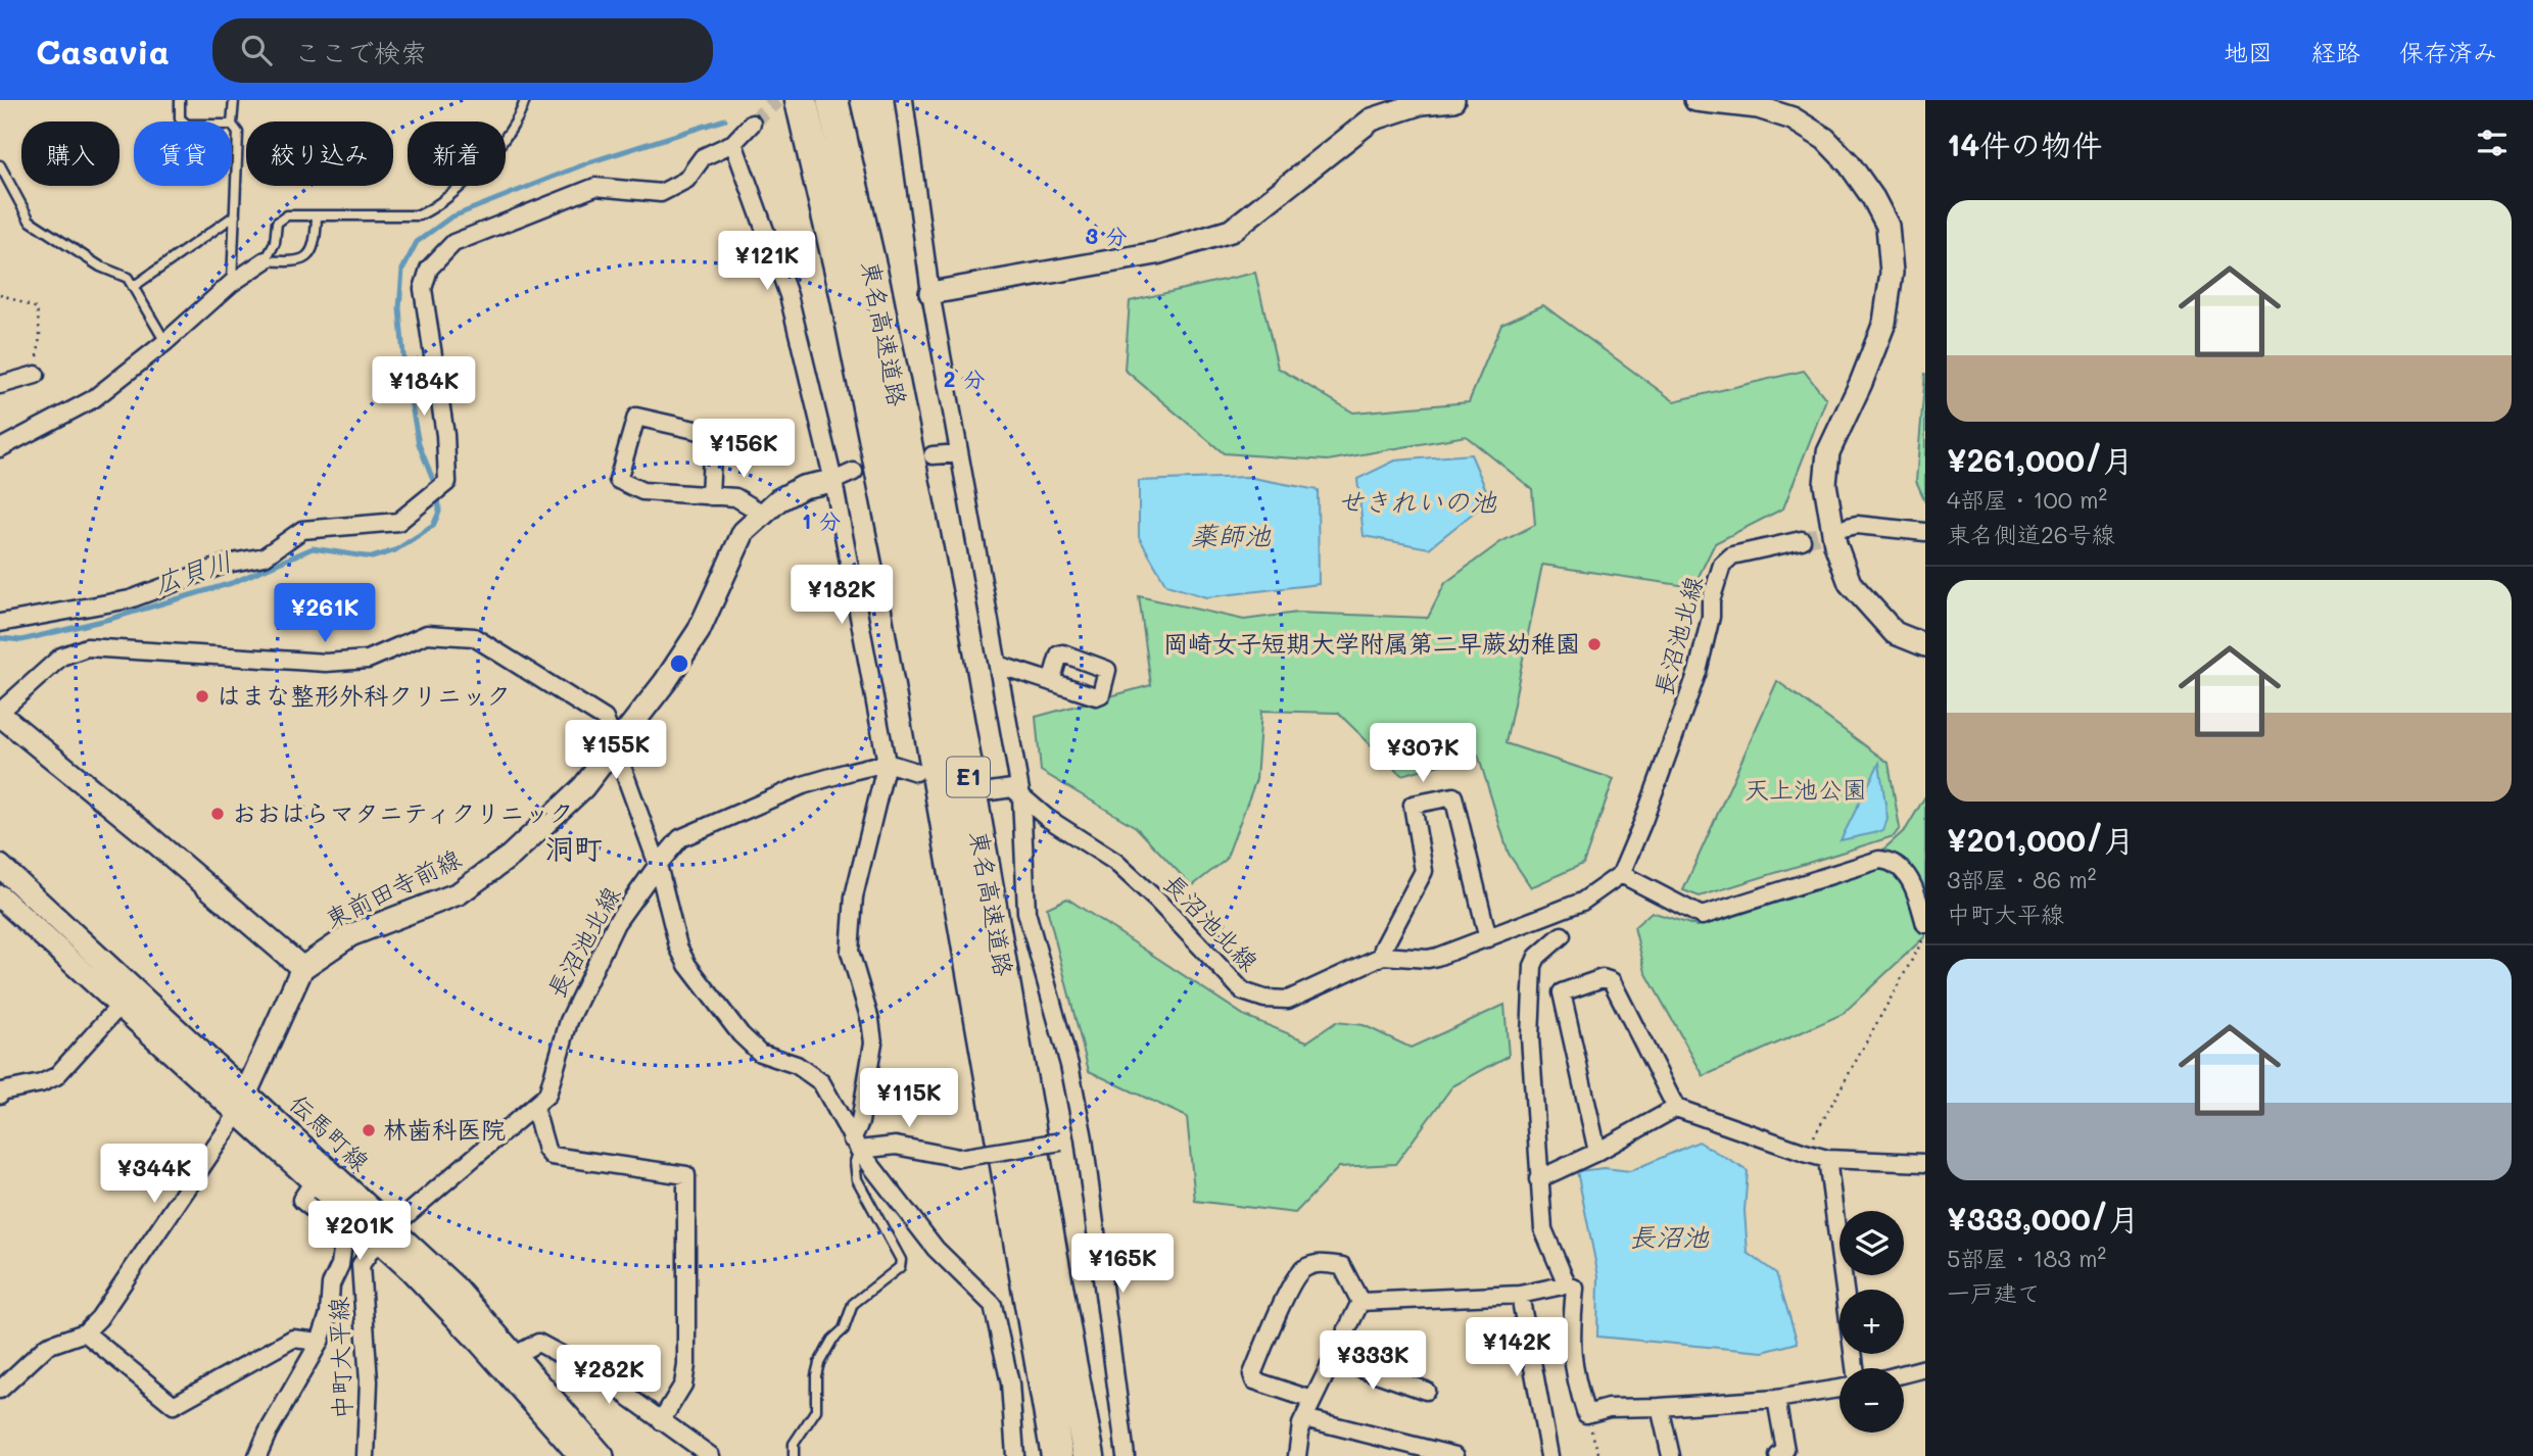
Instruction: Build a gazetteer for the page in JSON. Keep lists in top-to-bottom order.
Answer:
{
  "streets": {
    "highway": ["東名高速道路", "E1"],
    "street": [
      "長沼池北線",
      "東前田寺前線",
      "伝馬町線",
      "中町大平線"
    ]
  },
  "crossings": [
    ["長沼池北線", "伝馬町線"],
    ["長沼池北線", "中町大平線"],
    ["伝馬町線", "中町大平線"]
  ],
  "districts": ["洞町"],
  "water": [
    "せきれいの池",
    "薬師池",
    "広貝川",
    "長沼池"
  ],
  "parks": ["天上池公園"],
  "places": [
    "岡崎女子短期大学附属第二早蕨幼稚園",
    "はまな整形外科クリニック",
    "おおはらマタニティクリニック",
    "林歯科医院"
  ],
  "page": {
    "header": "Casavia",
    "search": "ここで検索",
    "nav": ["地図", "経路", "保存済み"],
    "heading": "14件の物件",
    "chip": [
      "購入",
      "賃貸",
      "絞り込み",
      "新着"
    ],
    "list": [
      {
        "name": "¥261,000/月",
        "note": "4部屋 · 100 m² · 東名側道26号線"
      },
      {
        "name": "¥201,000/月",
        "note": "3部屋 · 86 m² · 中町大平線"
      },
      {
        "name": "¥333,000/月",
        "note": "5部屋 · 183 m² · 一戸建て"
      }
    ],
    "price": [
      "¥121K",
      "¥184K",
      "¥156K",
      "¥182K",
      "¥261K",
      "¥155K",
      "¥307K",
      "¥115K",
      "¥344K",
      "¥201K",
      "¥165K",
      "¥142K",
      "¥333K",
      "¥282K"
    ],
    "map_buttons": ["+", "−"]
  },
  "rings": ["3 分", "2 分", "1 分"]
}
